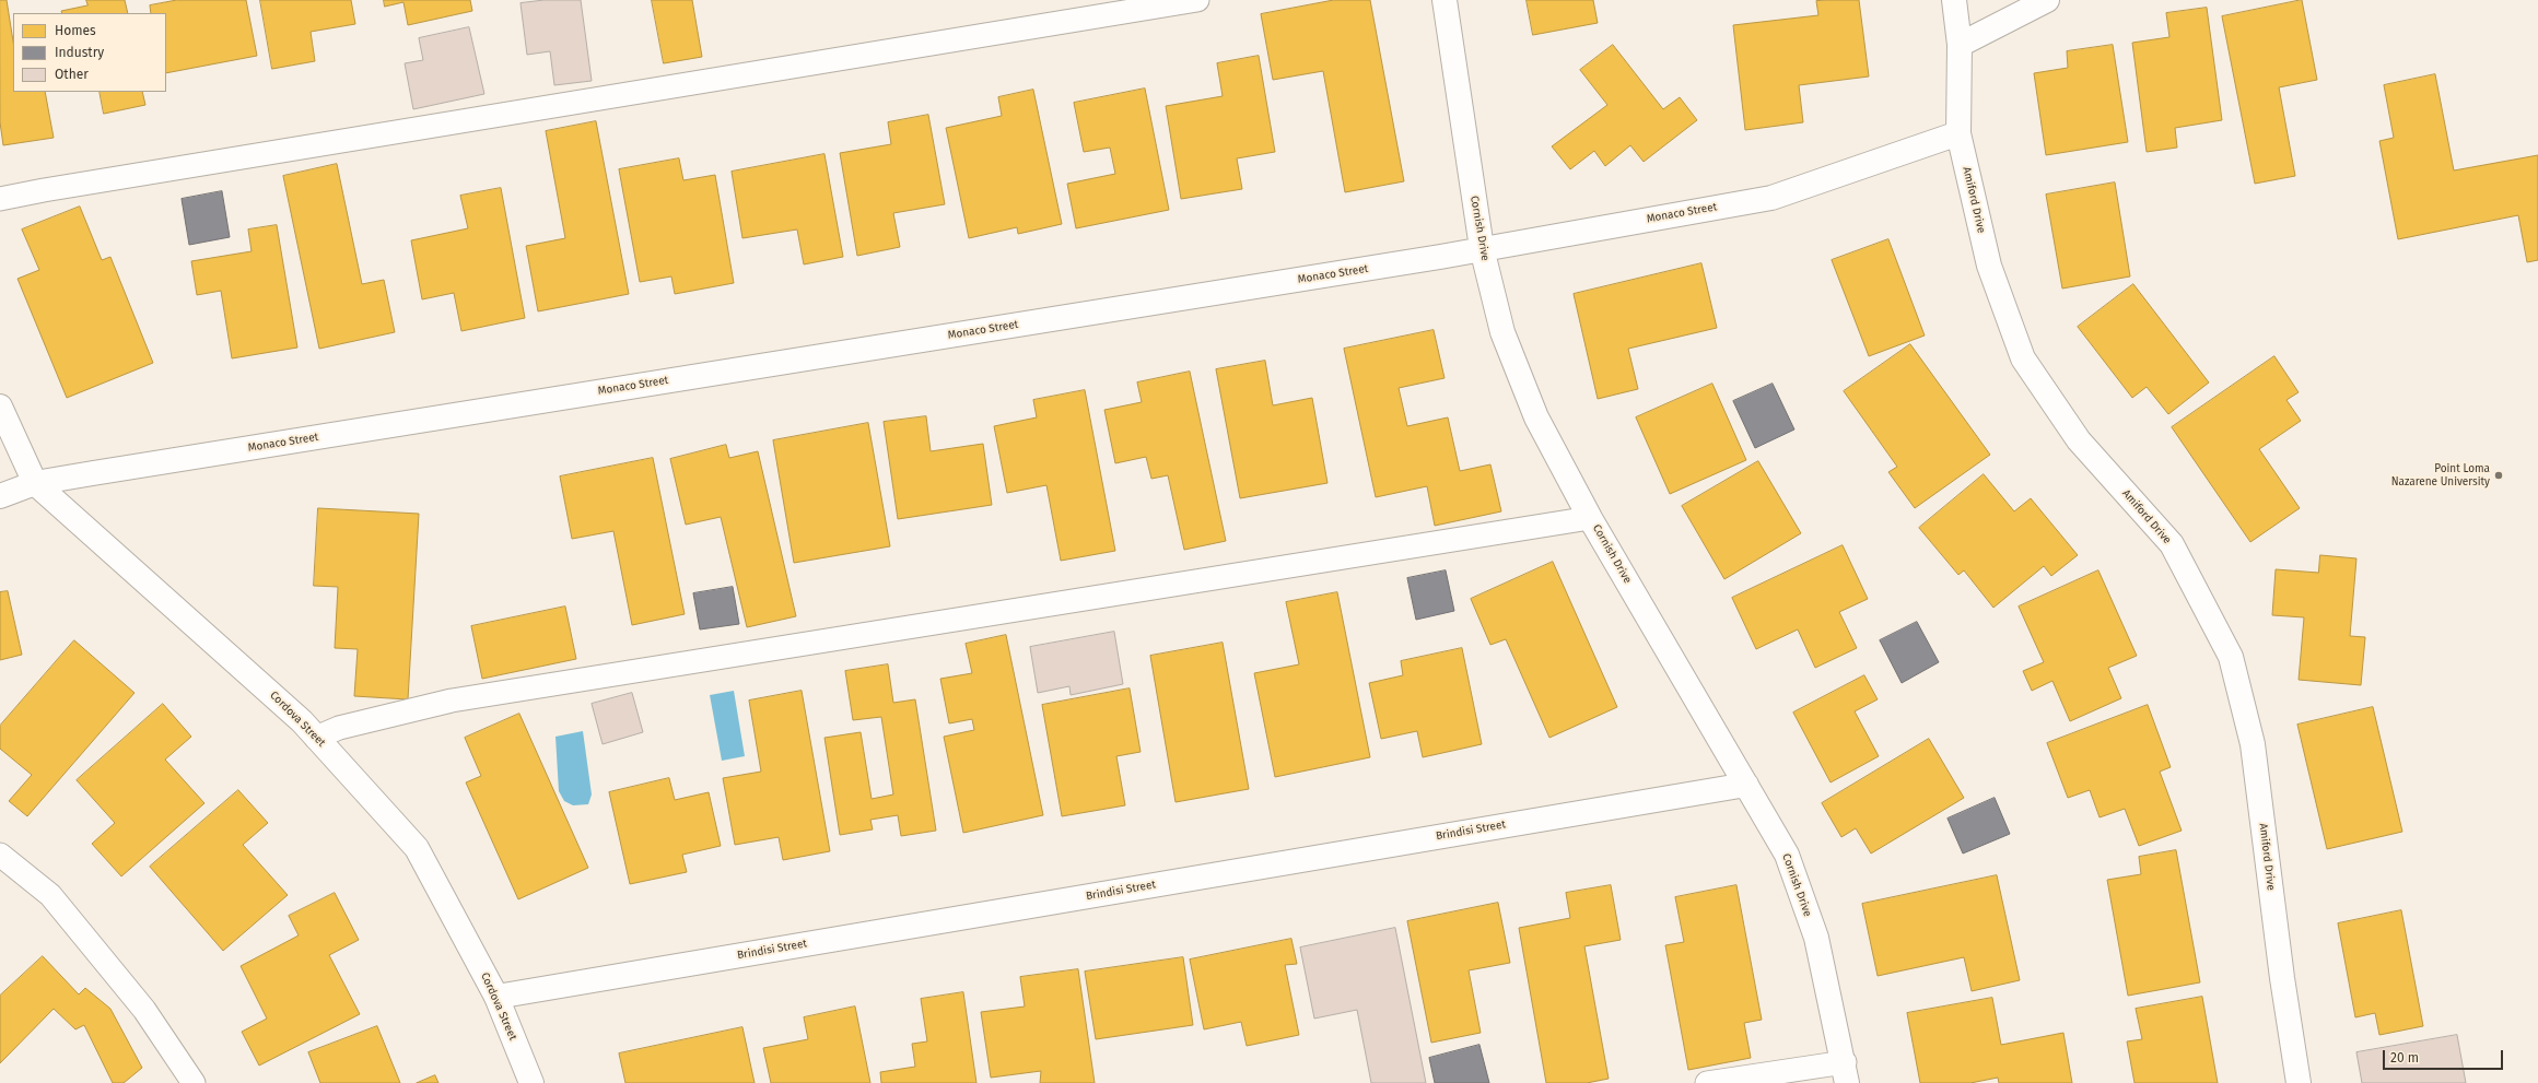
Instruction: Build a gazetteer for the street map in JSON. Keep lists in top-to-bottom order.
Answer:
{
  "streets": {
    "street": [
      "Amiford Drive",
      "Monaco Street",
      "Cornish Drive",
      "Cordova Street",
      "Brindisi Street"
    ]
  },
  "crossings": [
    ["Amiford Drive", "Monaco Street"],
    ["Monaco Street", "Cornish Drive"],
    ["Monaco Street", "Cordova Street"],
    ["Cornish Drive", "Brindisi Street"],
    ["Cordova Street", "Brindisi Street"]
  ],
  "places": ["Point Loma Nazarene University"],
  "legend": ["Homes", "Industry", "Other"],
  "scale_bar": "20 m"
}
